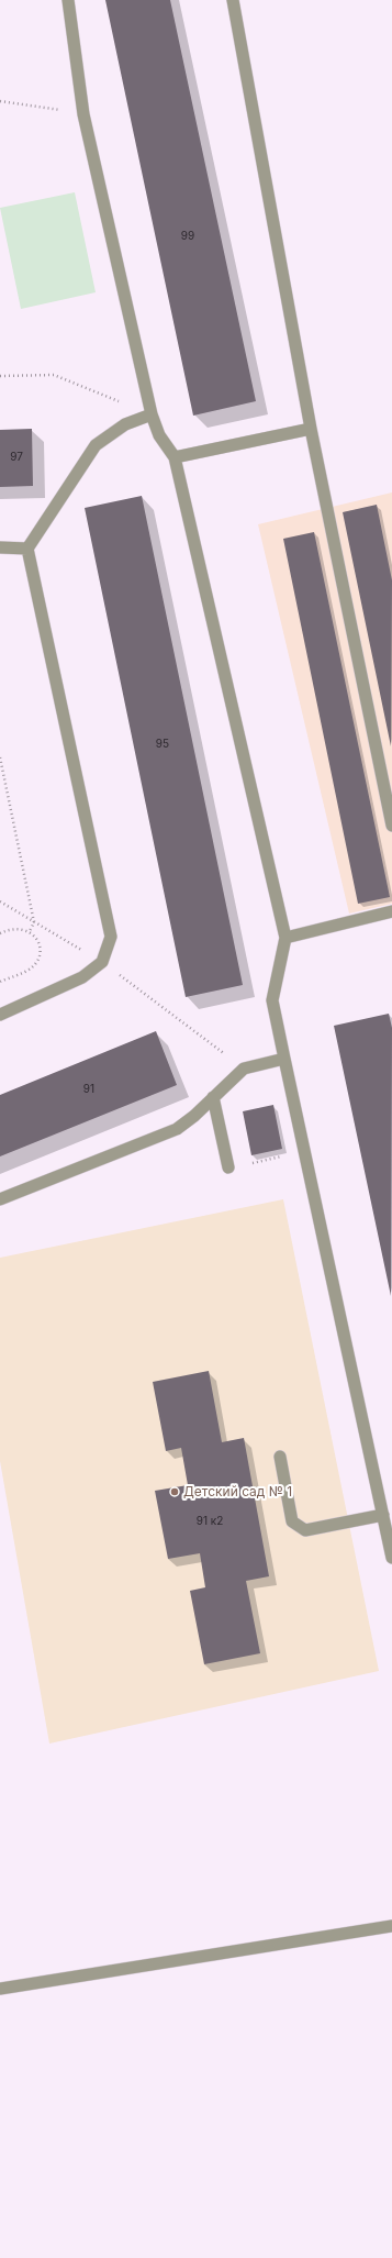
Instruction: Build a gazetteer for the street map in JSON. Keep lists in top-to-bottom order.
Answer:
{
  "places": ["Детский сад № 1"],
  "house_numbers": [
    "99",
    "97",
    "95",
    "91",
    "91 к2"
  ]
}
